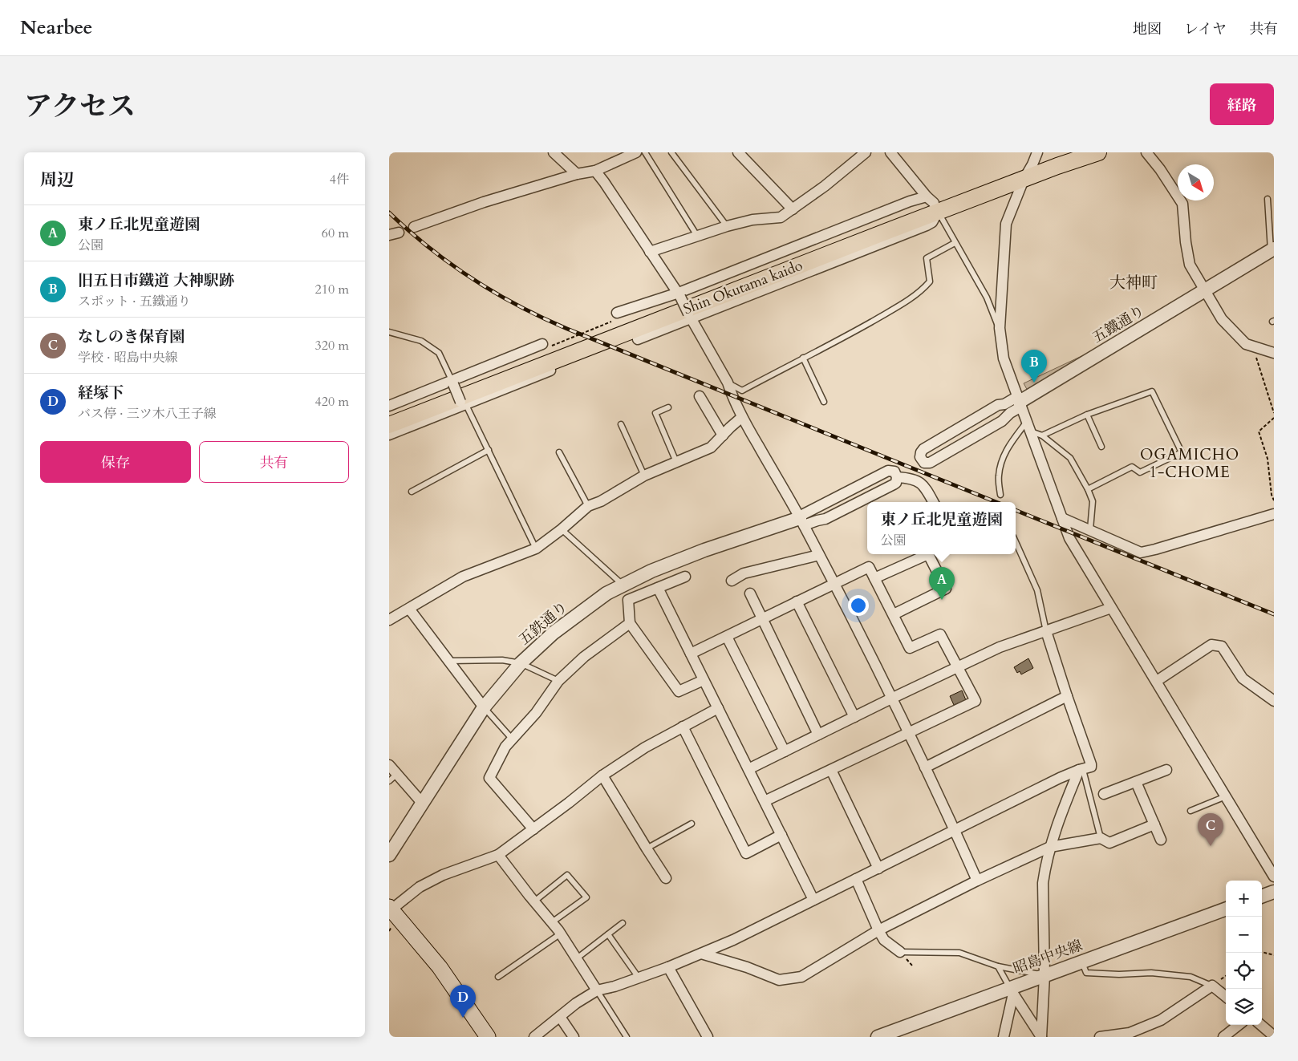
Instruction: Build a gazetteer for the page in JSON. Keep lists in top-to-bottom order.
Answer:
{
  "streets": {
    "main road": ["Shin Okutama kaido"],
    "street": ["五鐵通り", "五鉄通り", "昭島中央線"]
  },
  "districts": ["大神町", "OGAMICHO 1-CHOME"],
  "north": "bottom right",
  "page": {
    "header": "Nearbee",
    "nav": ["地図", "レイヤ", "共有"],
    "title": "アクセス",
    "buttons": [
      "経路",
      ["保存", "共有"]
    ],
    "heading": ["周辺", "4件"],
    "list": [
      {
        "mark": "A",
        "name": "東ノ丘北児童遊園",
        "note": "公園",
        "value": "60 m"
      },
      {
        "mark": "B",
        "name": "旧五日市鐵道 大神駅跡",
        "note": "スポット · 五鐵通り",
        "value": "210 m"
      },
      {
        "mark": "C",
        "name": "なしのき保育園",
        "note": "学校 · 昭島中央線",
        "value": "320 m"
      },
      {
        "mark": "D",
        "name": "経塚下",
        "note": "バス停 · 三ツ木八王子線",
        "value": "420 m"
      }
    ],
    "pins": [
      "B",
      "A",
      "C",
      "D"
    ],
    "popup": ["東ノ丘北児童遊園", "公園"],
    "map_buttons": ["+", "−"]
  }
}
